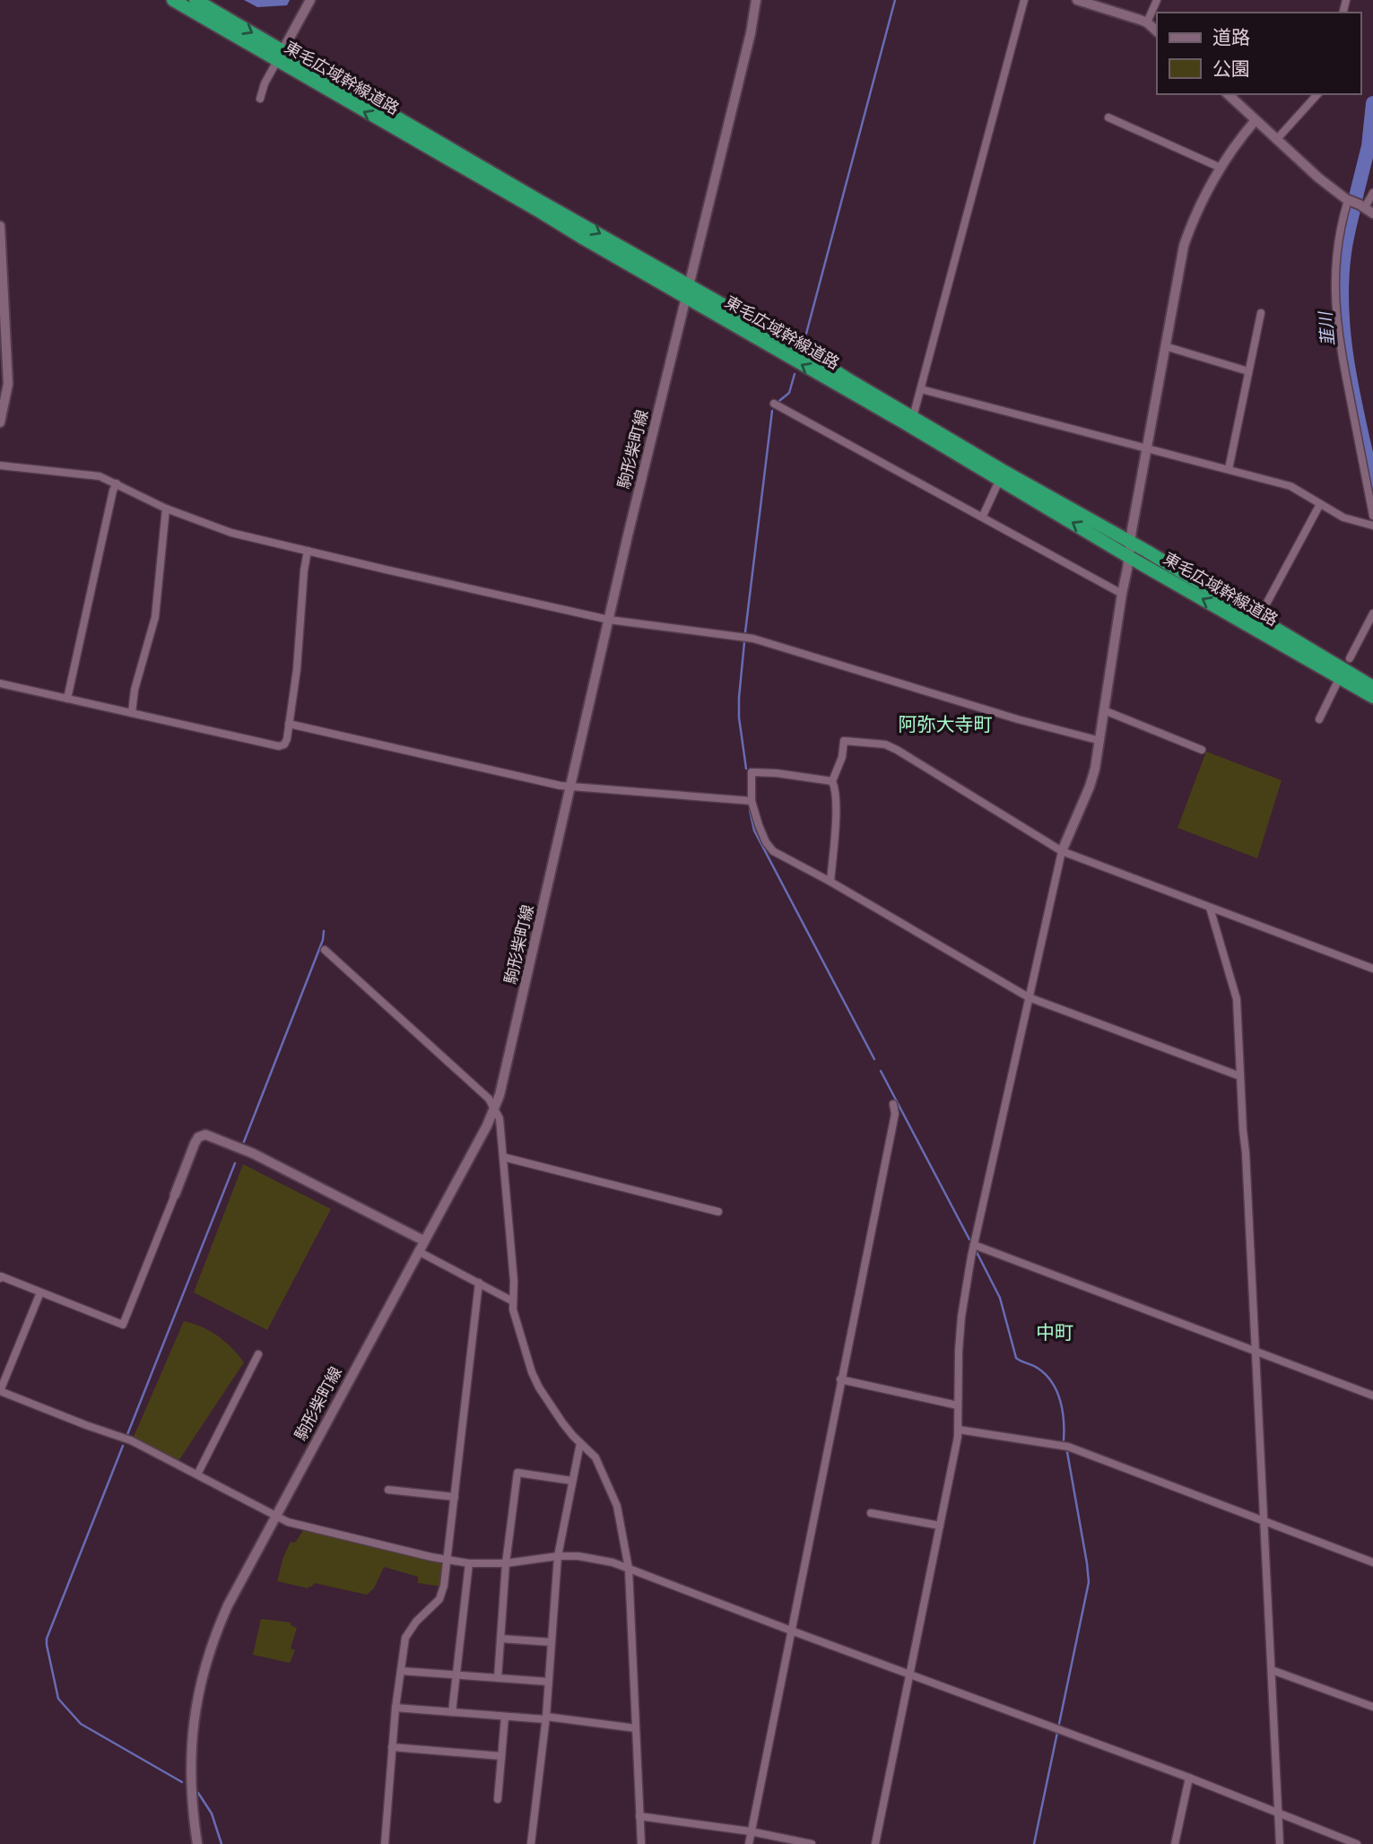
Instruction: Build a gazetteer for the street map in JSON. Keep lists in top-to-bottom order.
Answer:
{
  "streets": {
    "highway": ["東毛広域幹線道路"],
    "main road": ["駒形柴町線"]
  },
  "crossings": [
    ["東毛広域幹線道路", "駒形柴町線"]
  ],
  "districts": ["阿弥大寺町", "中町"],
  "water": ["韮川"],
  "legend": ["道路", "公園"]
}
